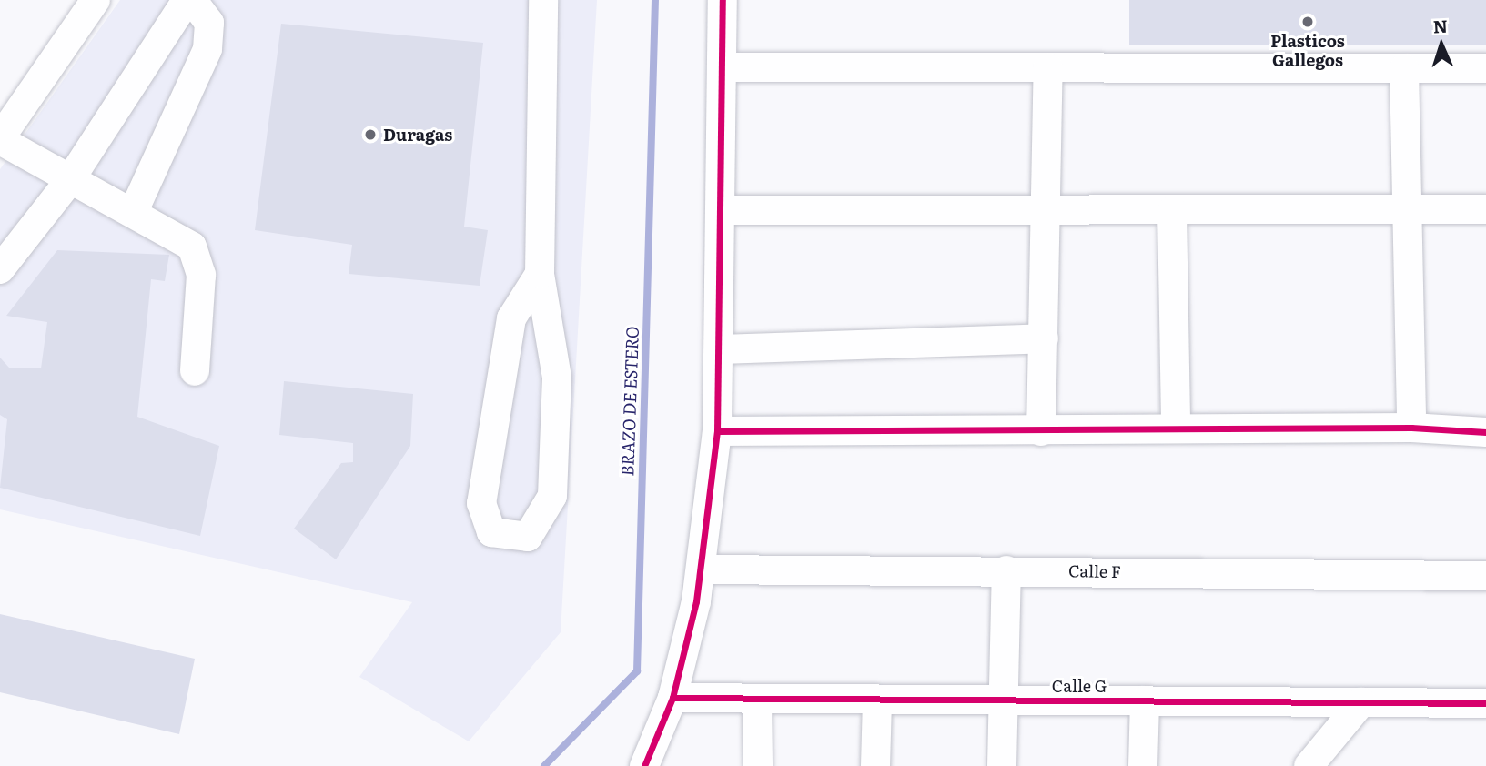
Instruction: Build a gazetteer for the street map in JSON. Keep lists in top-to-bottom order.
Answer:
{
  "streets": {
    "street": ["Calle F", "Calle G"]
  },
  "water": ["BRAZO DE ESTERO"],
  "places": ["Plasticos Gallegos", "Duragas"],
  "north": "top"
}
